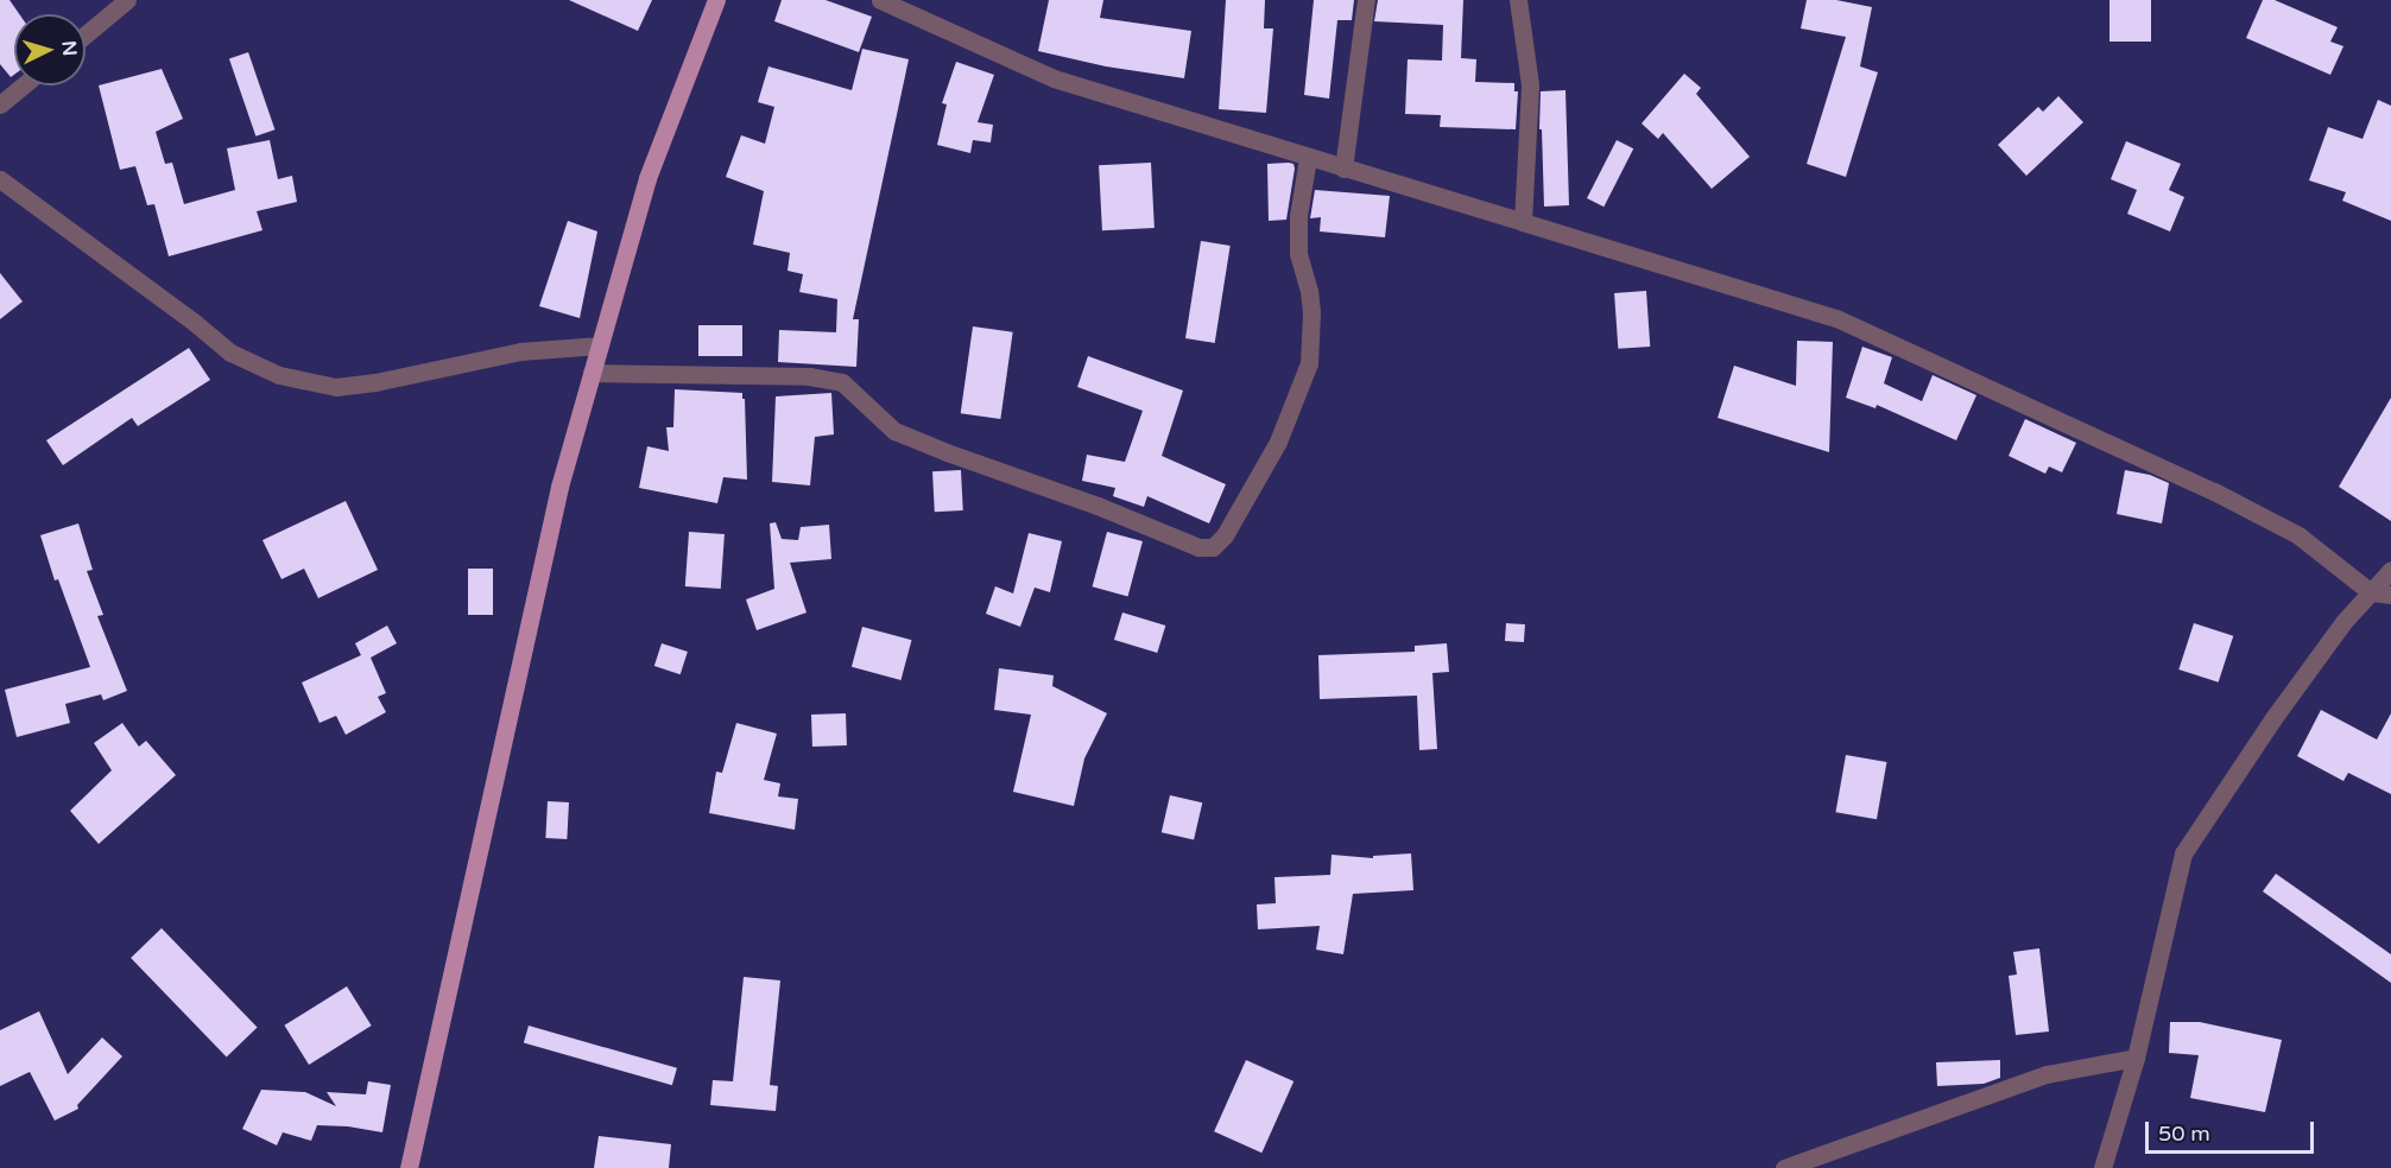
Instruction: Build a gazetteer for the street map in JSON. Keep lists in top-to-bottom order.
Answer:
{
  "scale_bar": "50 m",
  "north": "right"
}
